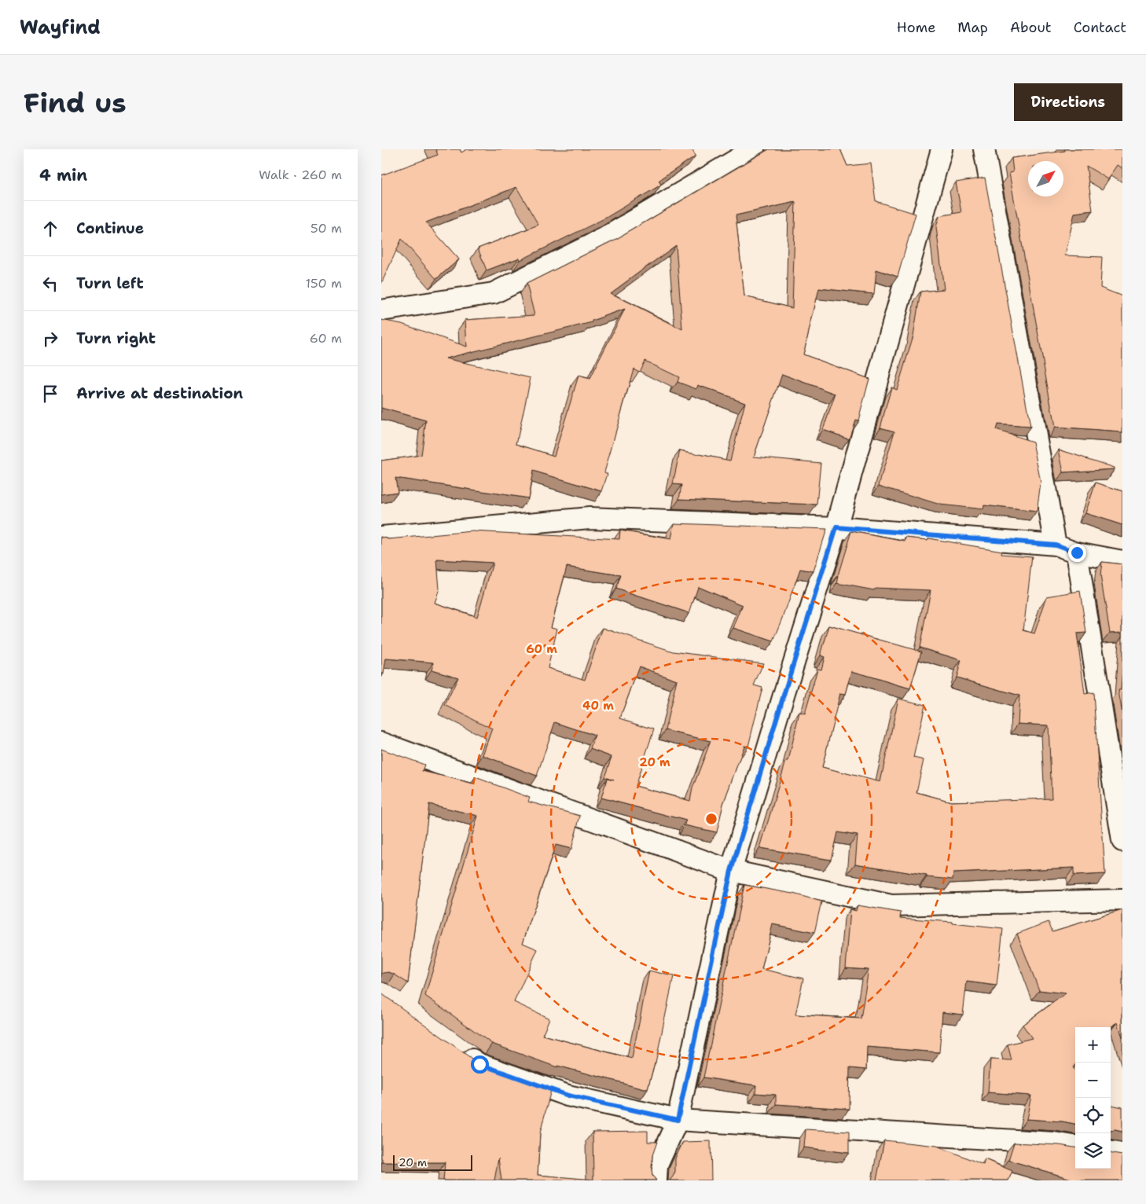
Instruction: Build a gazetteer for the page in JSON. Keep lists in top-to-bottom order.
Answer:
{
  "scale_bar": "20 m",
  "north": "top right",
  "page": {
    "header": "Wayfind",
    "nav": [
      "Home",
      "Map",
      "About",
      "Contact"
    ],
    "buttons": "Directions",
    "title": "Find us",
    "heading": ["4 min", "Walk · 260 m"],
    "list": [
      ["Continue", "50 m"],
      ["Turn left", "150 m"],
      ["Turn right", "60 m"],
      "Arrive at destination"
    ],
    "map_buttons": ["+", "−"],
    "scale": "20 m"
  },
  "rings": ["60 m", "40 m", "20 m"]
}
